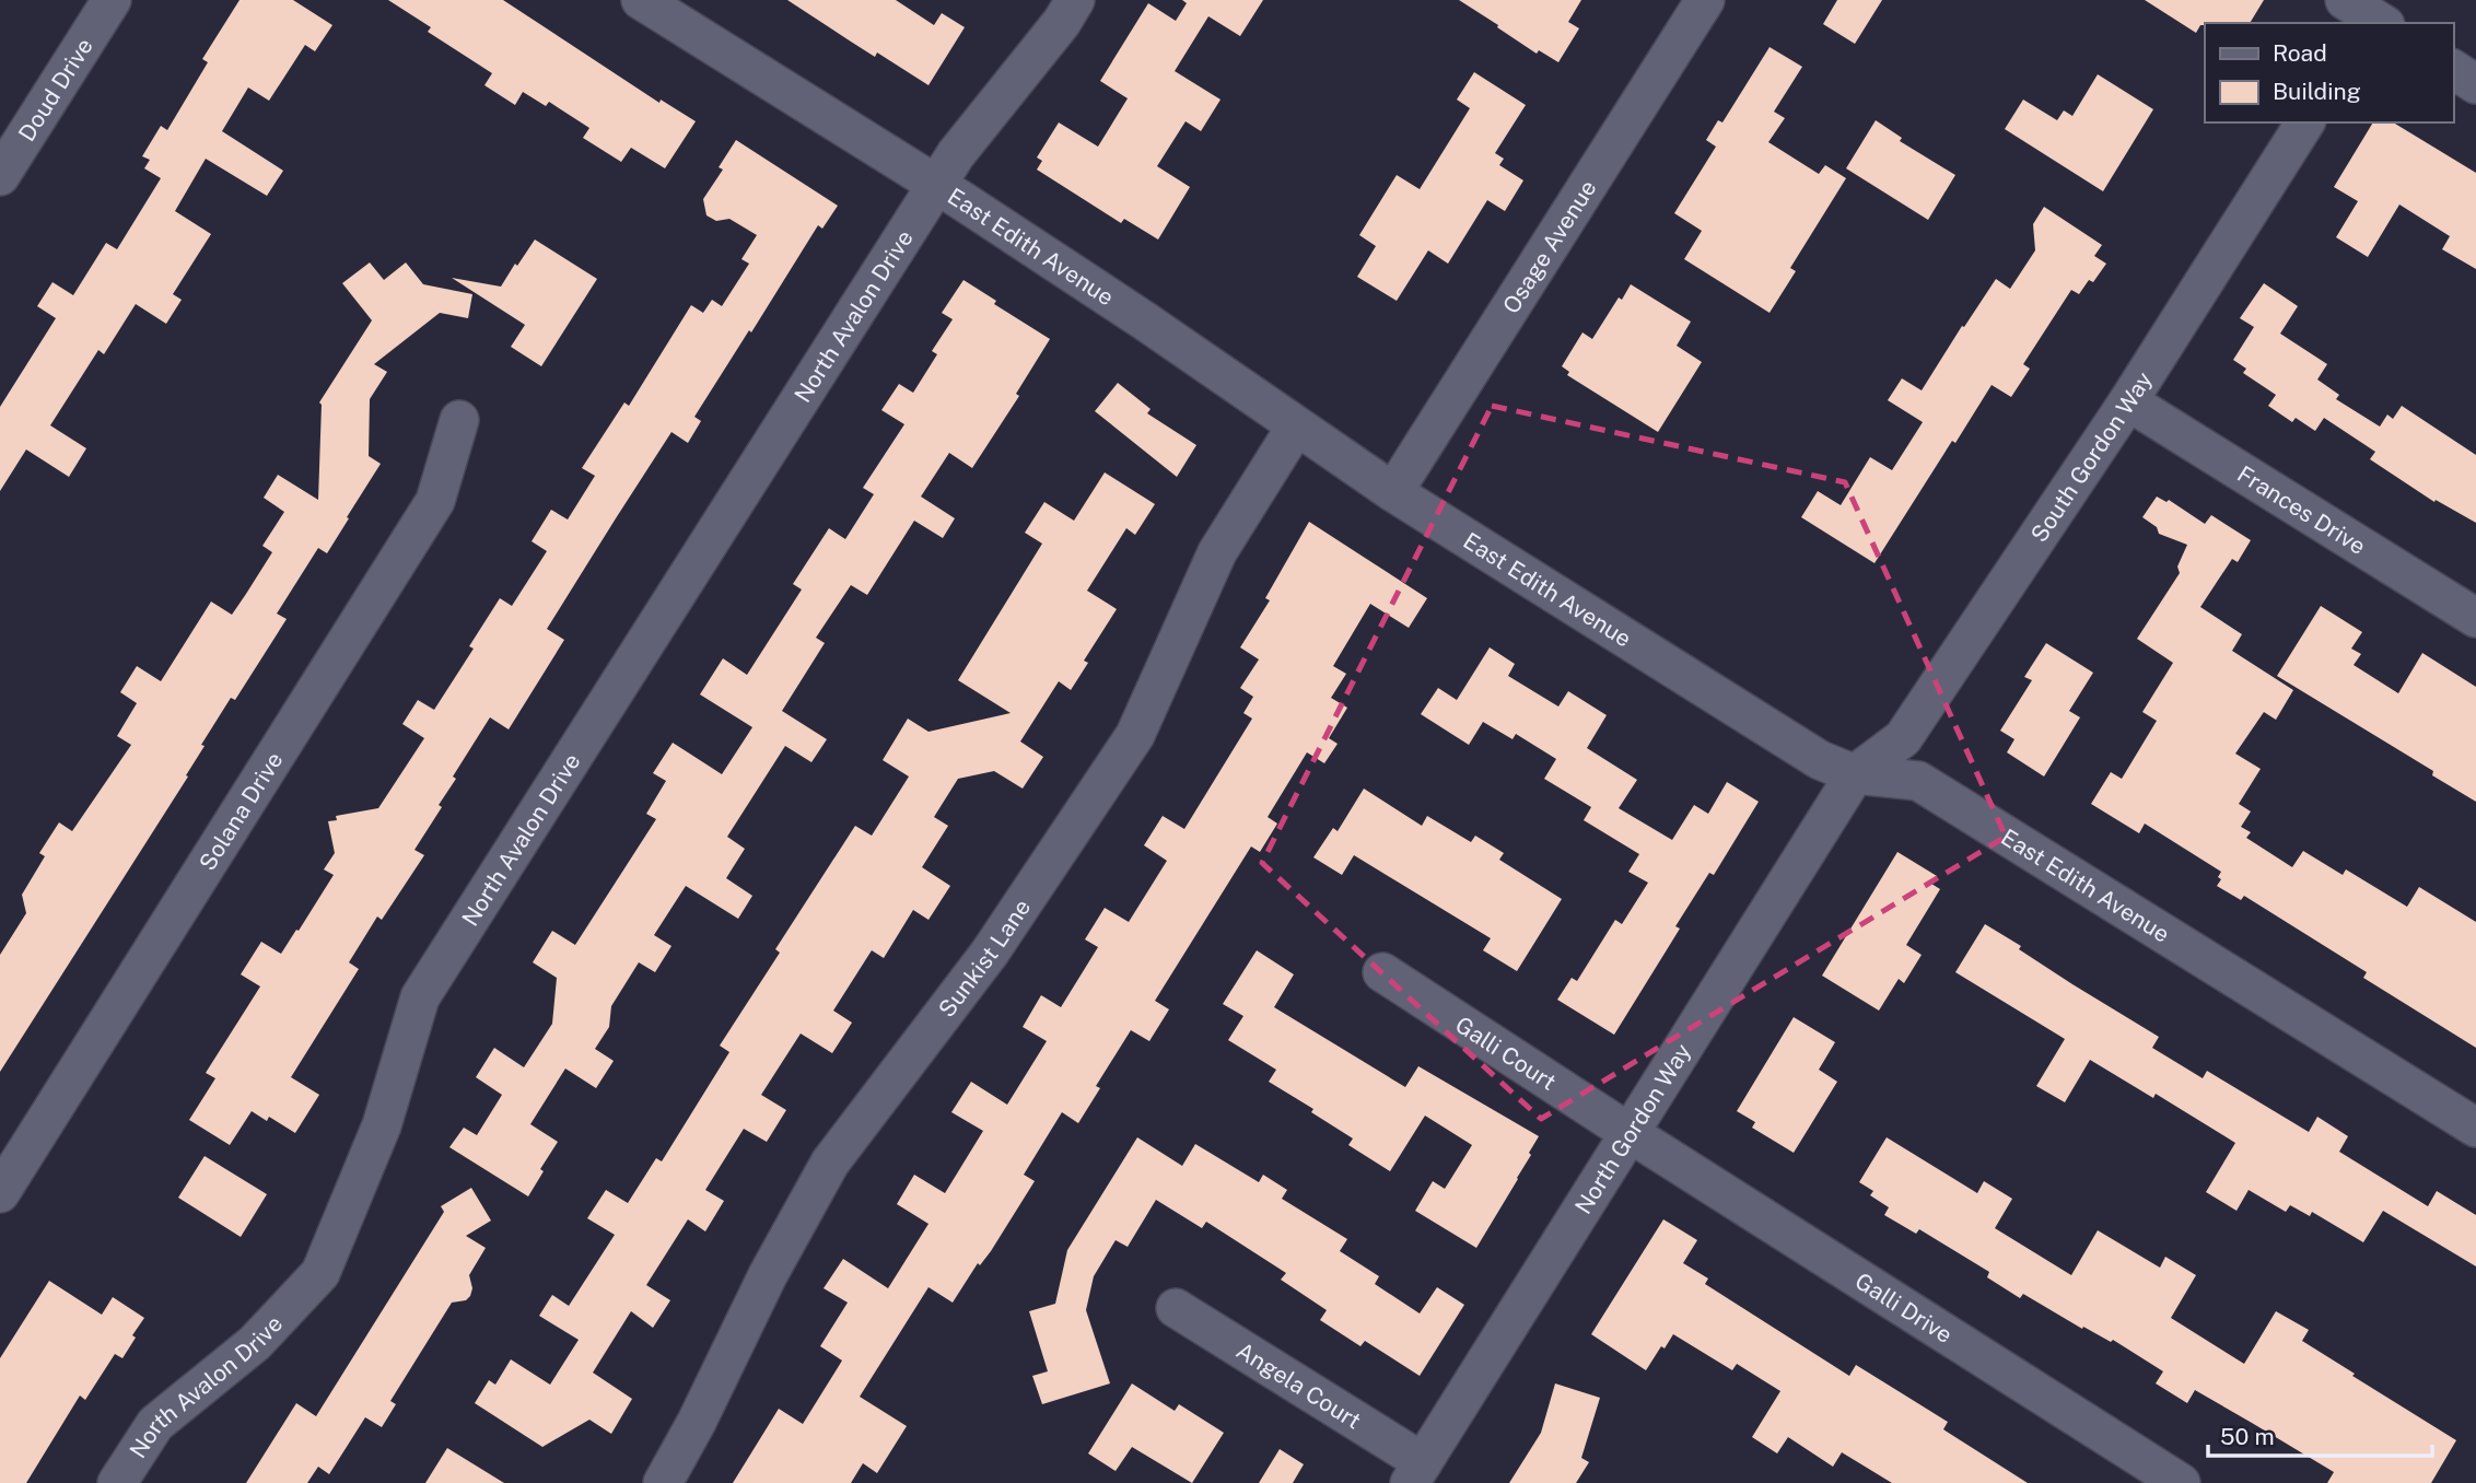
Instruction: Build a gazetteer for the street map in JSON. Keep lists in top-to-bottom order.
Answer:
{
  "streets": {
    "street": [
      "Doud Drive",
      "East Edith Avenue",
      "Osage Avenue",
      "North Avalon Drive",
      "South Gordon Way",
      "Frances Drive",
      "Solana Drive",
      "Sunkist Lane",
      "Galli Court",
      "North Gordon Way",
      "Galli Drive",
      "Angela Court"
    ]
  },
  "crossings": [
    ["East Edith Avenue", "Osage Avenue"],
    ["East Edith Avenue", "North Avalon Drive"],
    ["East Edith Avenue", "South Gordon Way"],
    ["East Edith Avenue", "Sunkist Lane"],
    ["East Edith Avenue", "North Gordon Way"],
    ["South Gordon Way", "Frances Drive"],
    ["South Gordon Way", "North Gordon Way"],
    ["Galli Court", "North Gordon Way"],
    ["Galli Court", "Galli Drive"],
    ["North Gordon Way", "Galli Drive"],
    ["North Gordon Way", "Angela Court"]
  ],
  "legend": ["Road", "Building"],
  "scale_bar": "50 m"
}
